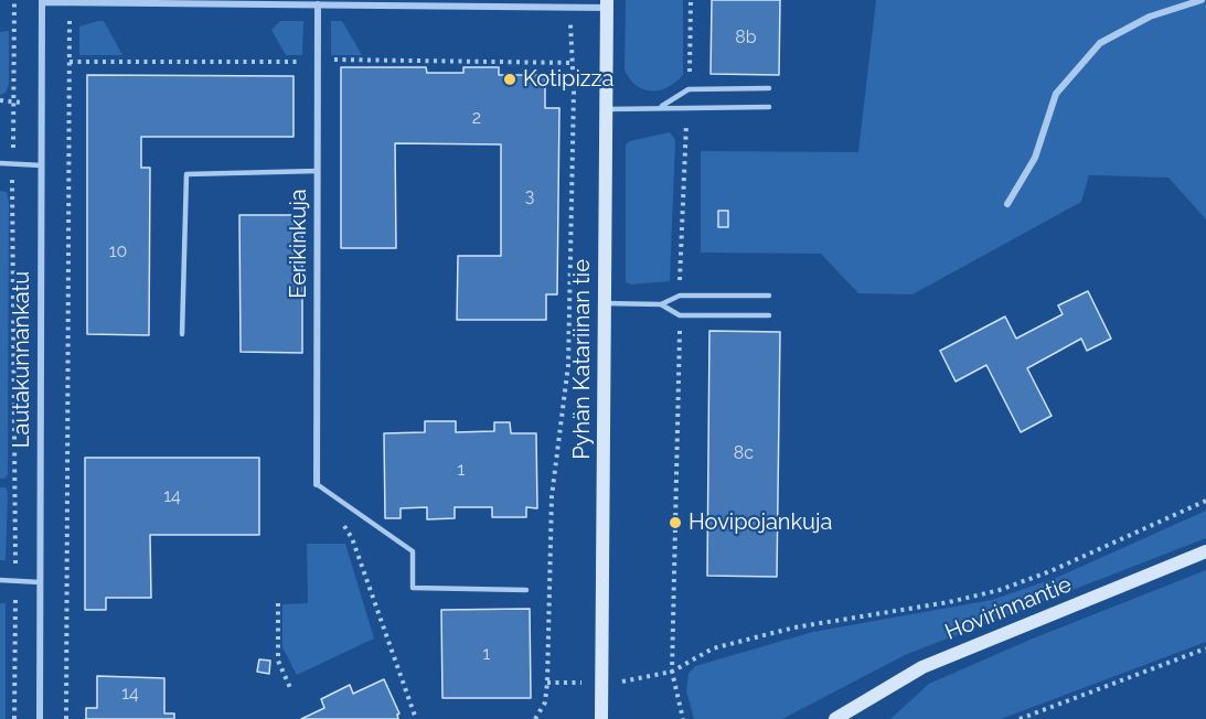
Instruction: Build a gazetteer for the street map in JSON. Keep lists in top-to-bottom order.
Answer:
{
  "streets": {
    "street": [
      "Eerikinkuja",
      "Lautakunnankatu",
      "Pyhän Katariinan tie",
      "Hovirinnantie"
    ]
  },
  "places": ["Kotipizza", "Hovipojankuja"],
  "house_numbers": [
    "8b",
    "2",
    "3",
    "10",
    "8c",
    "1",
    "14",
    "1",
    "14"
  ]
}
